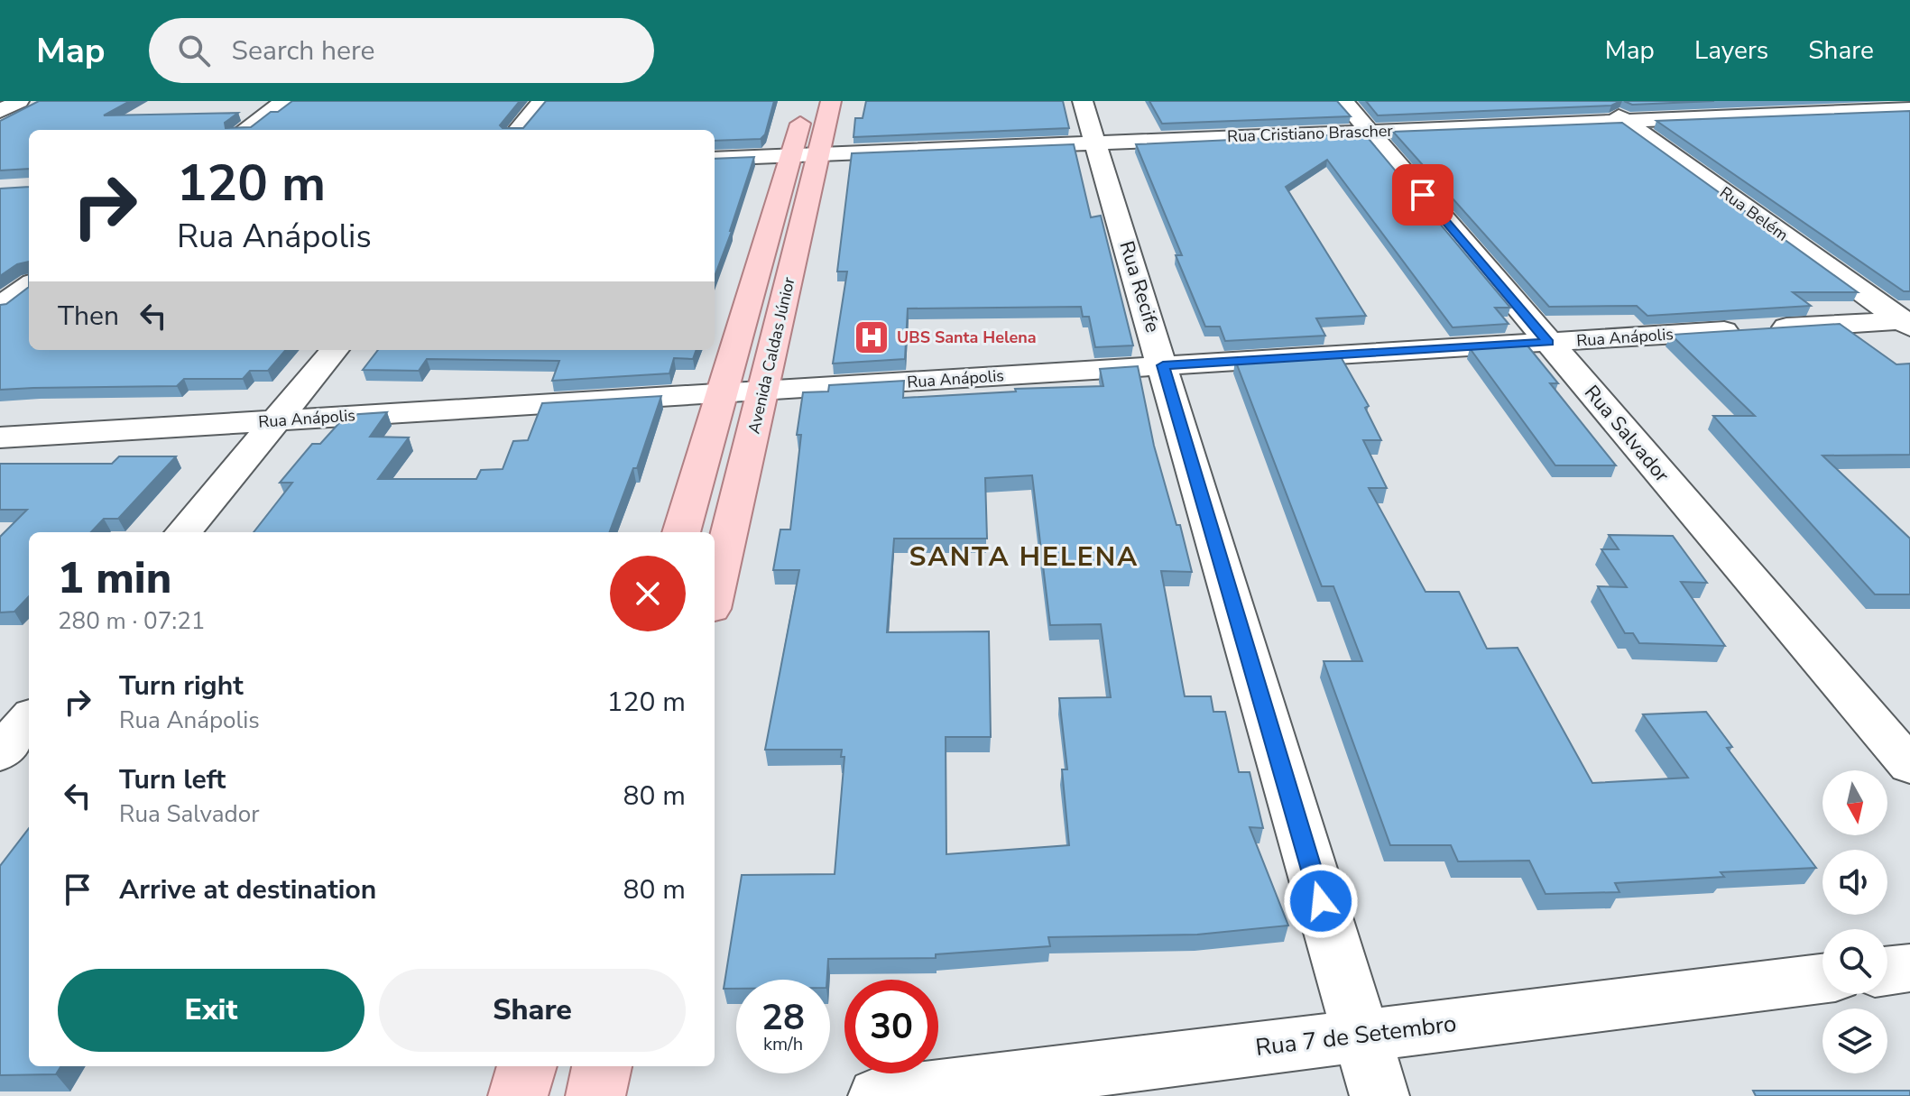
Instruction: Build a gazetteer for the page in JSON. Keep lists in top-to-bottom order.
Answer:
{
  "streets": {
    "main road": ["Avenida Caldas Júnior"],
    "street": [
      "Rua Cristiano Brascher",
      "Rua Belém",
      "Rua Recife",
      "Rua Anápolis",
      "Rua Salvador",
      "Rua 7 de Setembro"
    ]
  },
  "crossings": [
    ["Rua Cristiano Brascher", "Rua Belém"],
    ["Rua Cristiano Brascher", "Rua Recife"],
    ["Rua Cristiano Brascher", "Avenida Caldas Júnior"],
    ["Rua Cristiano Brascher", "Rua Salvador"],
    ["Rua Belém", "Rua Anápolis"],
    ["Rua Recife", "Rua Anápolis"],
    ["Rua Recife", "Rua 7 de Setembro"],
    ["Rua Anápolis", "Avenida Caldas Júnior"],
    ["Rua Anápolis", "Rua Salvador"]
  ],
  "districts": ["SANTA HELENA"],
  "places": {
    "hospital": ["UBS Santa Helena"]
  },
  "north": "bottom",
  "page": {
    "header": "Map",
    "search": "Search here",
    "nav": ["Map", "Layers", "Share"],
    "turn": ["120 m", "Rua Anápolis"],
    "then": "Then",
    "heading": ["1 min", "280 m · 07:21"],
    "list": [
      {
        "name": "Turn right",
        "note": "Rua Anápolis",
        "value": "120 m"
      },
      {
        "name": "Turn left",
        "note": "Rua Salvador",
        "value": "80 m"
      },
      {
        "name": "Arrive at destination",
        "value": "80 m"
      }
    ],
    "buttons": ["Exit", "Share"],
    "speed": "28 km/h",
    "limit": "30"
  }
}
